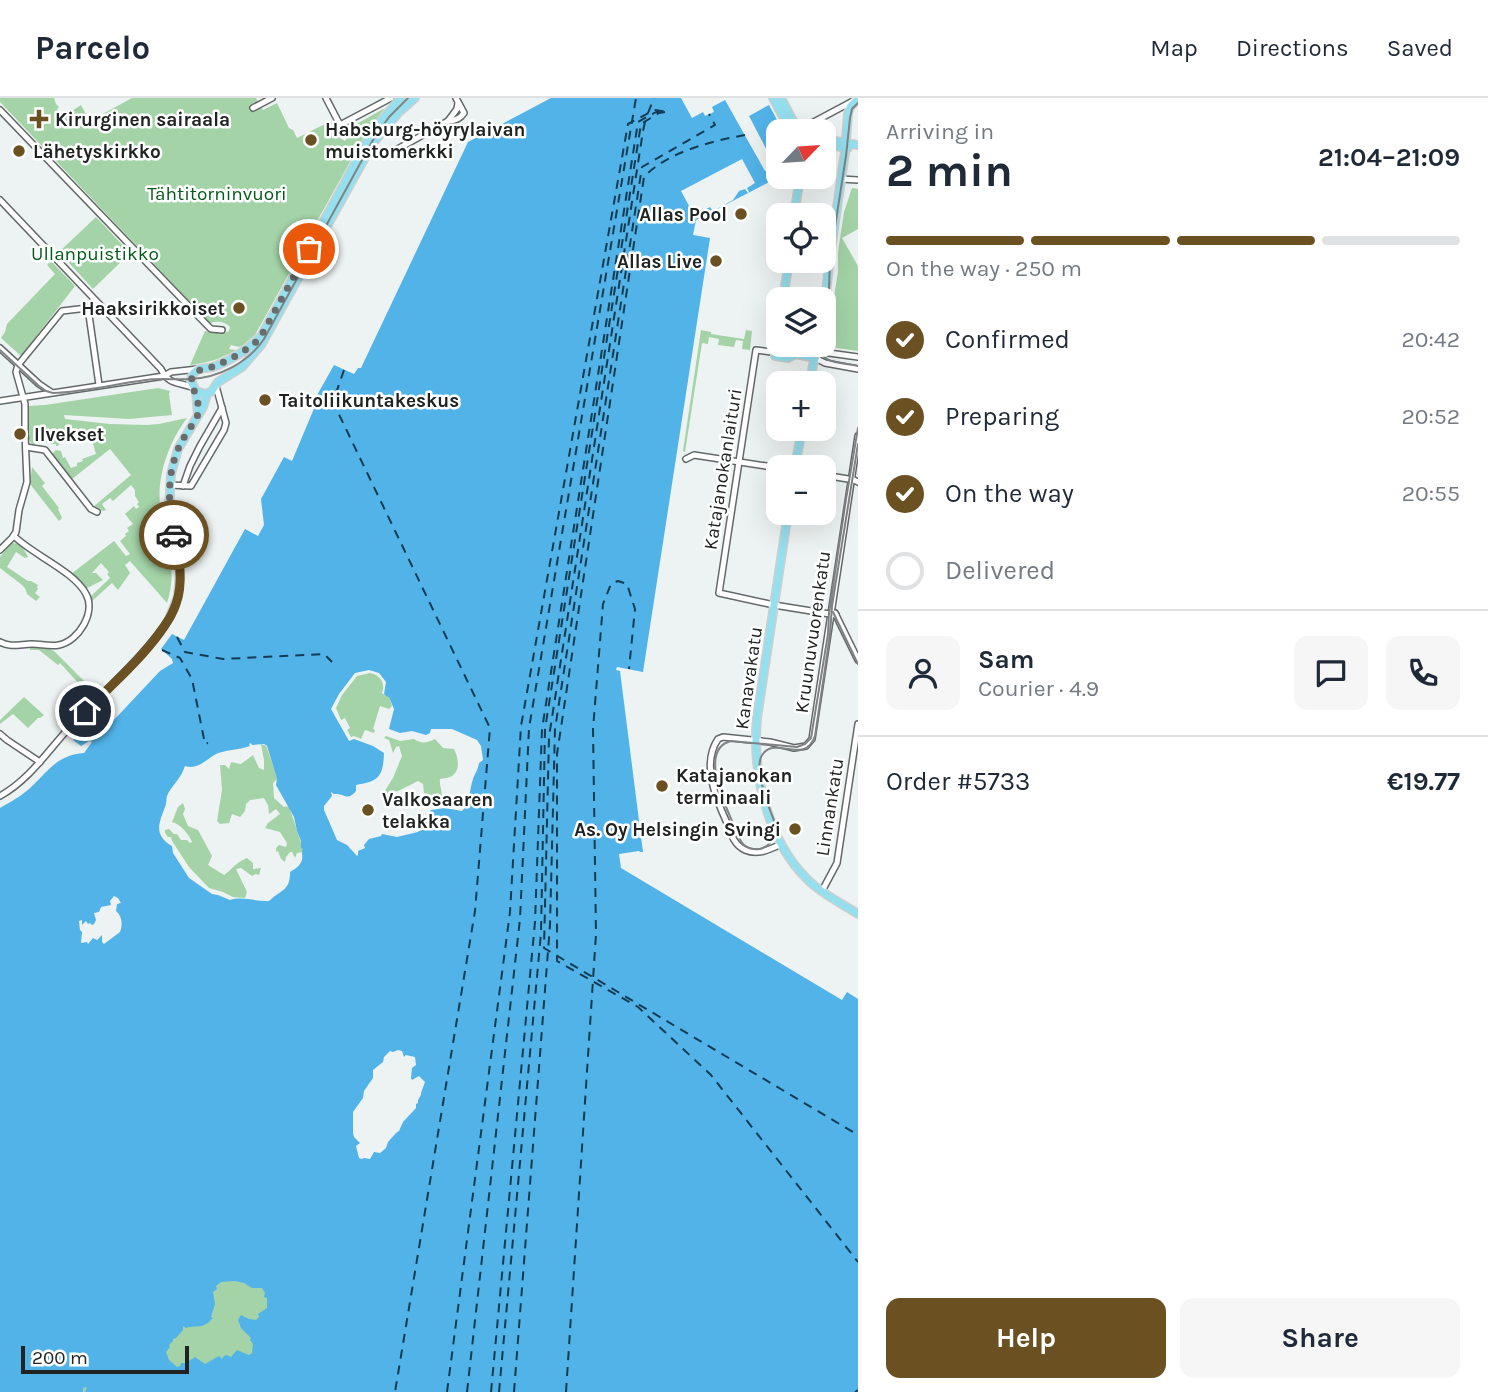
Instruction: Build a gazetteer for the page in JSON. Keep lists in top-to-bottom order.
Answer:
{
  "streets": {
    "main road": ["Kanavakatu"],
    "street": ["Katajanokanlaituri", "Kruunuvuorenkatu", "Linnankatu"]
  },
  "crossings": [
    ["Katajanokanlaituri", "Kanavakatu"],
    ["Kruunuvuorenkatu", "Kanavakatu"],
    ["Kanavakatu", "Linnankatu"]
  ],
  "parks": ["Tähtitorninvuori", "Ullanpuistikko"],
  "places": {
    "health": ["Kirurginen sairaala"],
    "other": [
      "Habsburg-höyrylaivan muistomerkki",
      "Lähetyskirkko",
      "Allas Pool",
      "Allas Live",
      "Haaksirikkoiset",
      "Taitoliikuntakeskus",
      "Ilvekset",
      "Katajanokan terminaali",
      "Valkosaaren telakka",
      "As. Oy Helsingin Svingi"
    ]
  },
  "scale_bar": "200 m",
  "north": "top right",
  "page": {
    "header": "Parcelo",
    "nav": ["Map", "Directions", "Saved"],
    "heading": ["2 min", "Arriving in", "21:04–21:09"],
    "panel": [
      "Sam",
      "Courier · 4.9",
      "Order #5733",
      "€19.77"
    ],
    "map_buttons": ["+", "−"],
    "bar": "On the way · 250 m",
    "list": [
      ["Confirmed", "20:42"],
      ["Preparing", "20:52"],
      ["On the way", "20:55"],
      "Delivered"
    ],
    "buttons": ["Help", "Share"],
    "scale": "200 m"
  }
}
